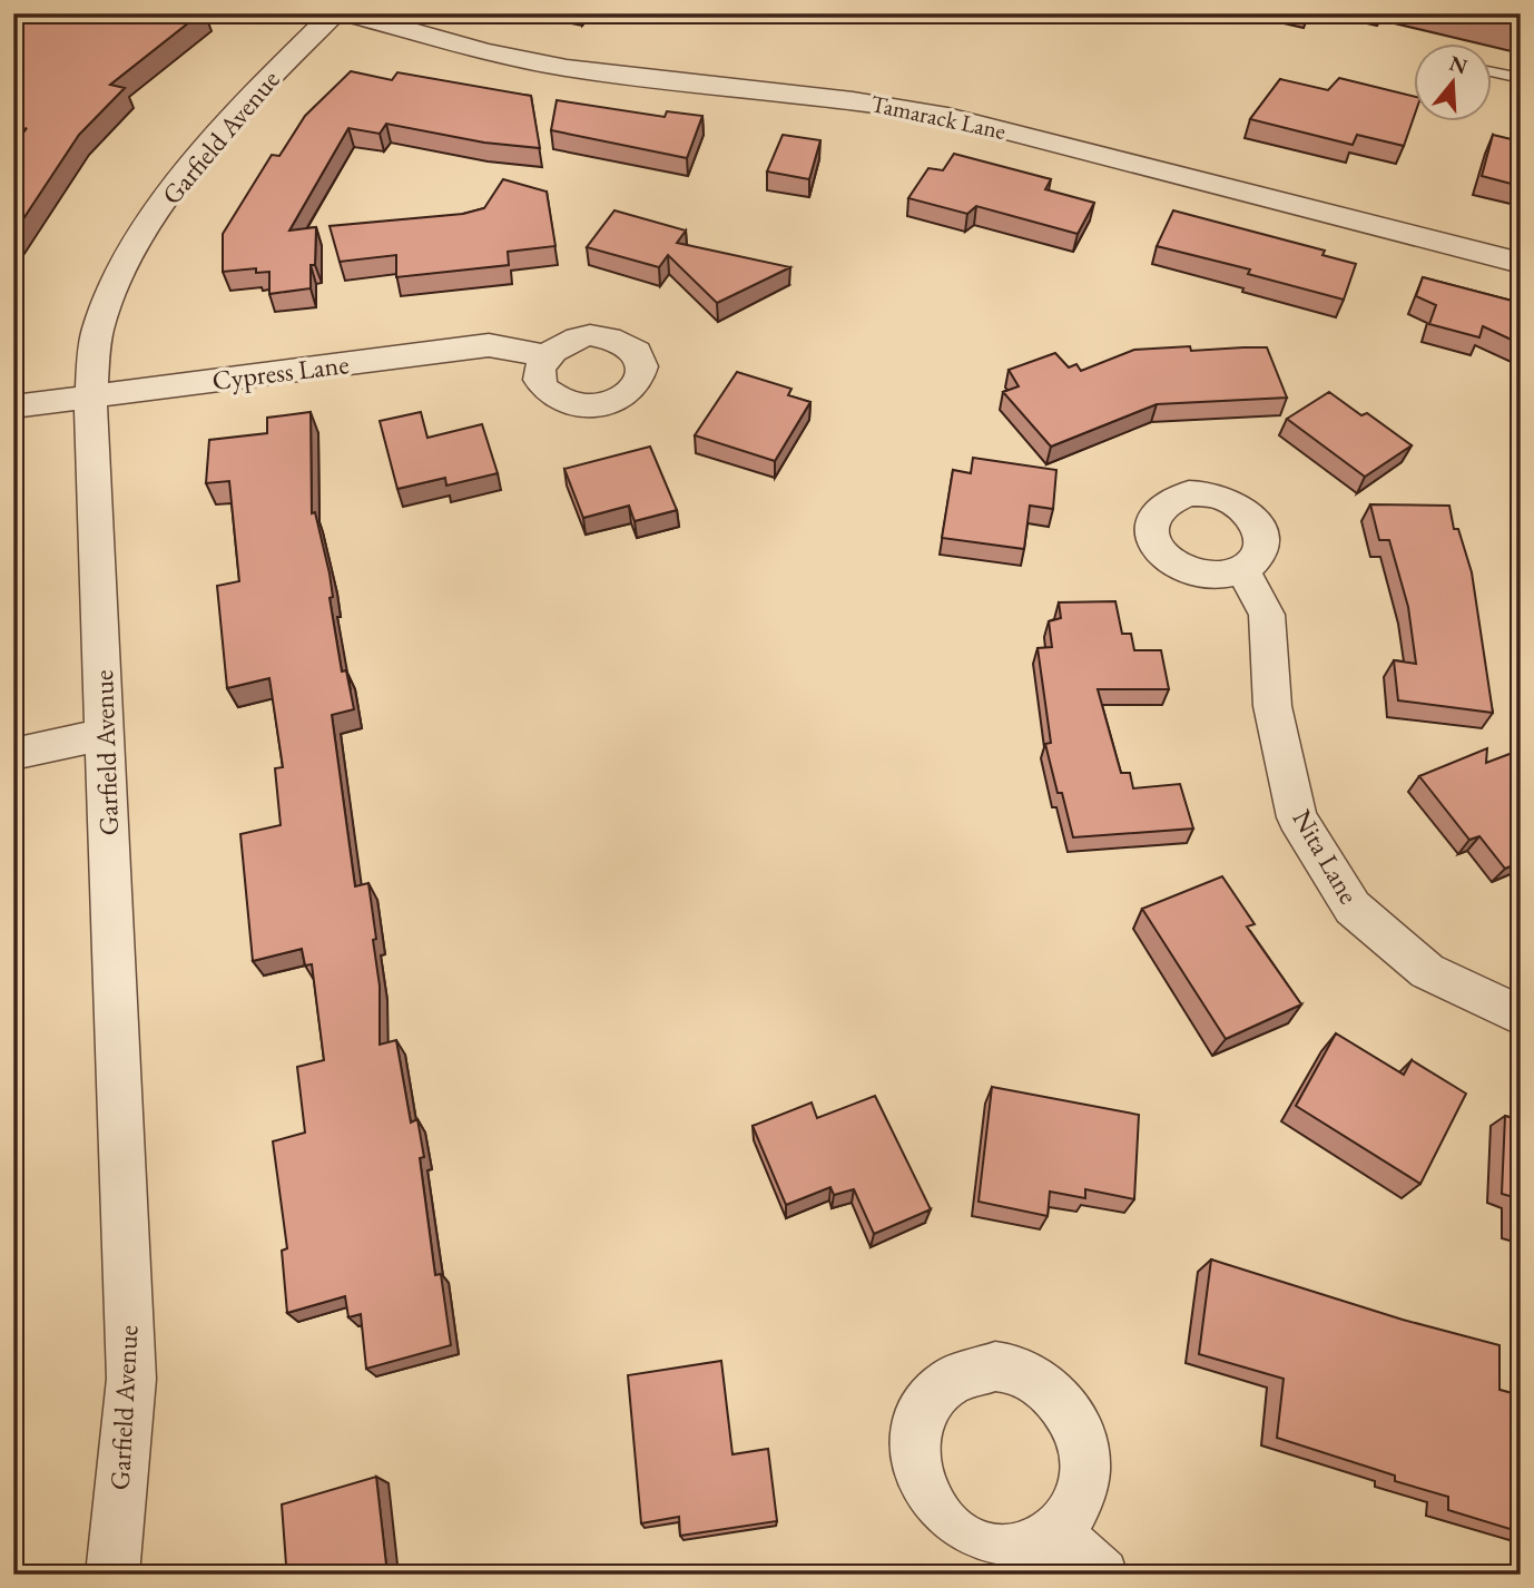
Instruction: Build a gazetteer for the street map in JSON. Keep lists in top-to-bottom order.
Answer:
{
  "streets": {
    "street": [
      "Tamarack Lane",
      "Garfield Avenue",
      "Cypress Lane",
      "Nita Lane"
    ]
  },
  "crossings": [
    ["Garfield Avenue", "Cypress Lane"]
  ],
  "north": "top"
}
